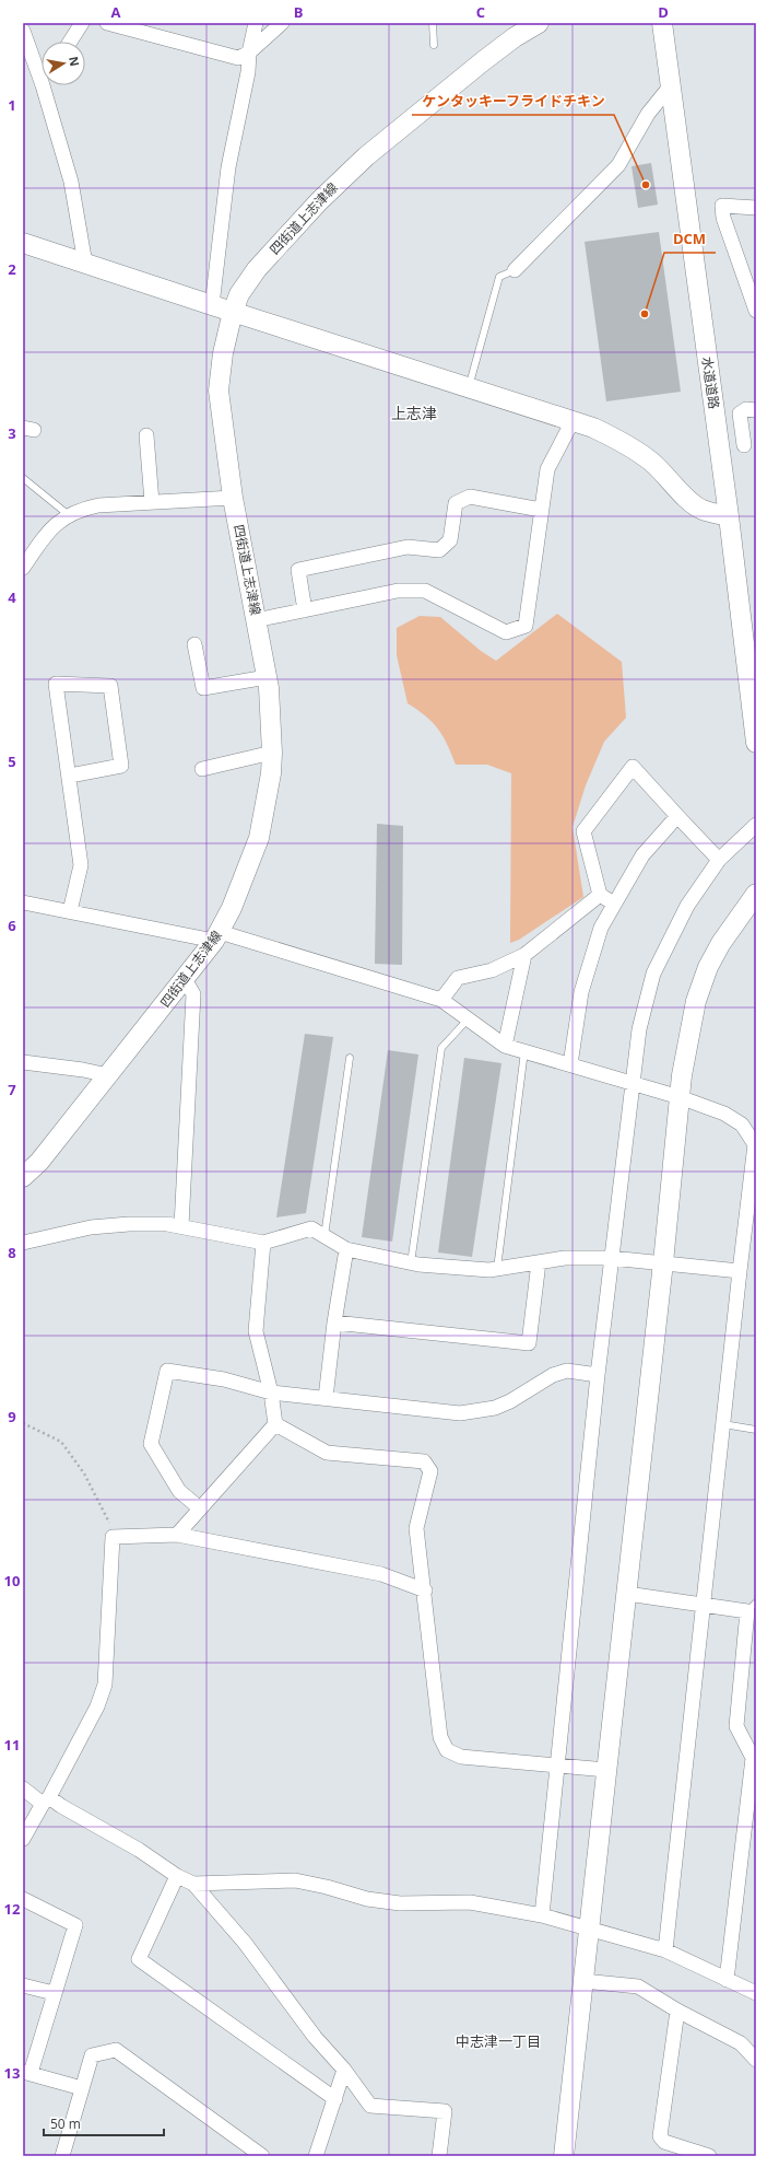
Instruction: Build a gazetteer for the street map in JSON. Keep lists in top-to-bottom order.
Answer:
{
  "streets": {
    "street": ["四街道上志津線", "水道道路"]
  },
  "districts": ["上志津", "中志津一丁目"],
  "places": ["ケンタッキーフライドチキン", "DCM"],
  "scale_bar": "50 m",
  "north": "right",
  "grid": {
    "columns": [
      "A",
      "B",
      "C",
      "D"
    ],
    "rows": [
      "1",
      "2",
      "3",
      "4",
      "5",
      "6",
      "7",
      "8",
      "9",
      "10",
      "11",
      "12",
      "13"
    ]
  }
}
